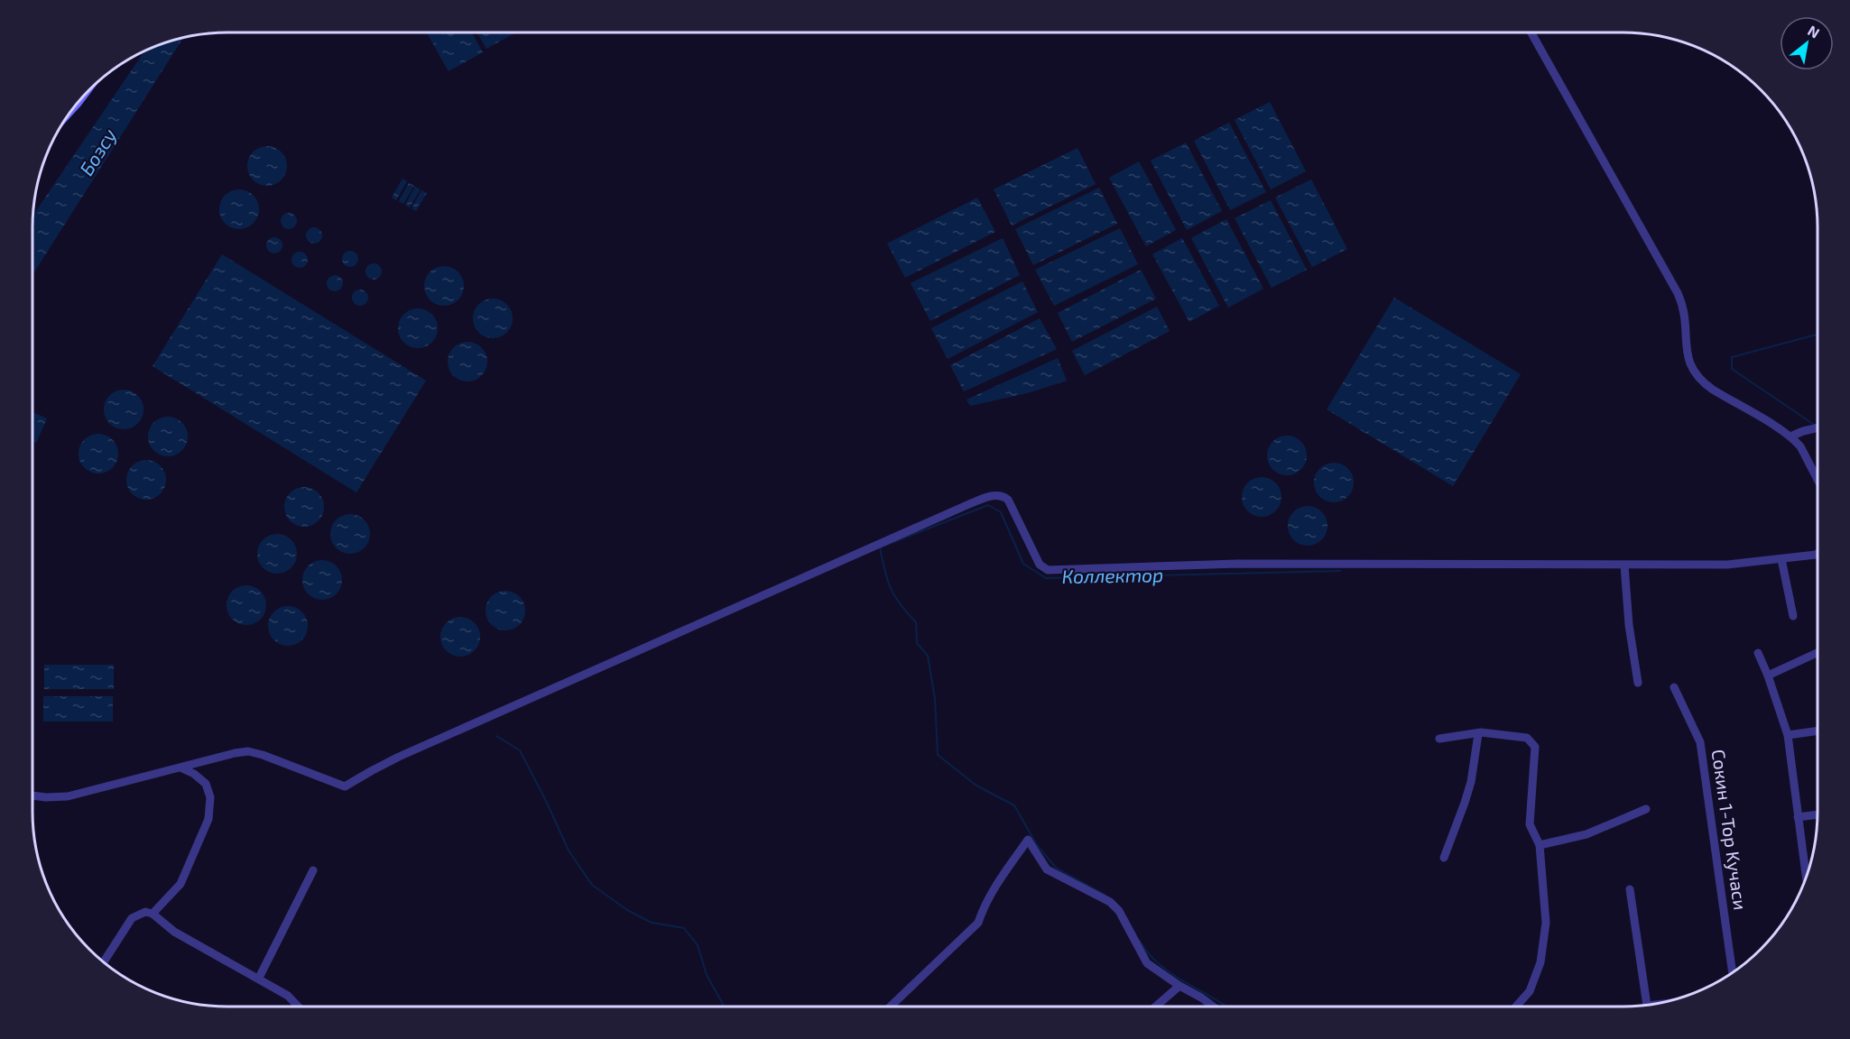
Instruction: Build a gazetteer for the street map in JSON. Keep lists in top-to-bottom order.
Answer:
{
  "streets": {
    "street": ["Сокин 1-Тор Kучаси"]
  },
  "water": ["Бозсу", "Коллектор"],
  "north": "top right"
}
